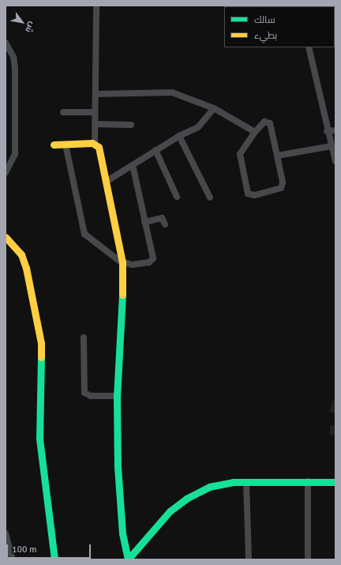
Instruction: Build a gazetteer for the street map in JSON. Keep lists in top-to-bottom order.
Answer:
{
  "legend": ["سالك", "بطيء"],
  "scale_bar": "100 m",
  "north": "bottom right"
}
